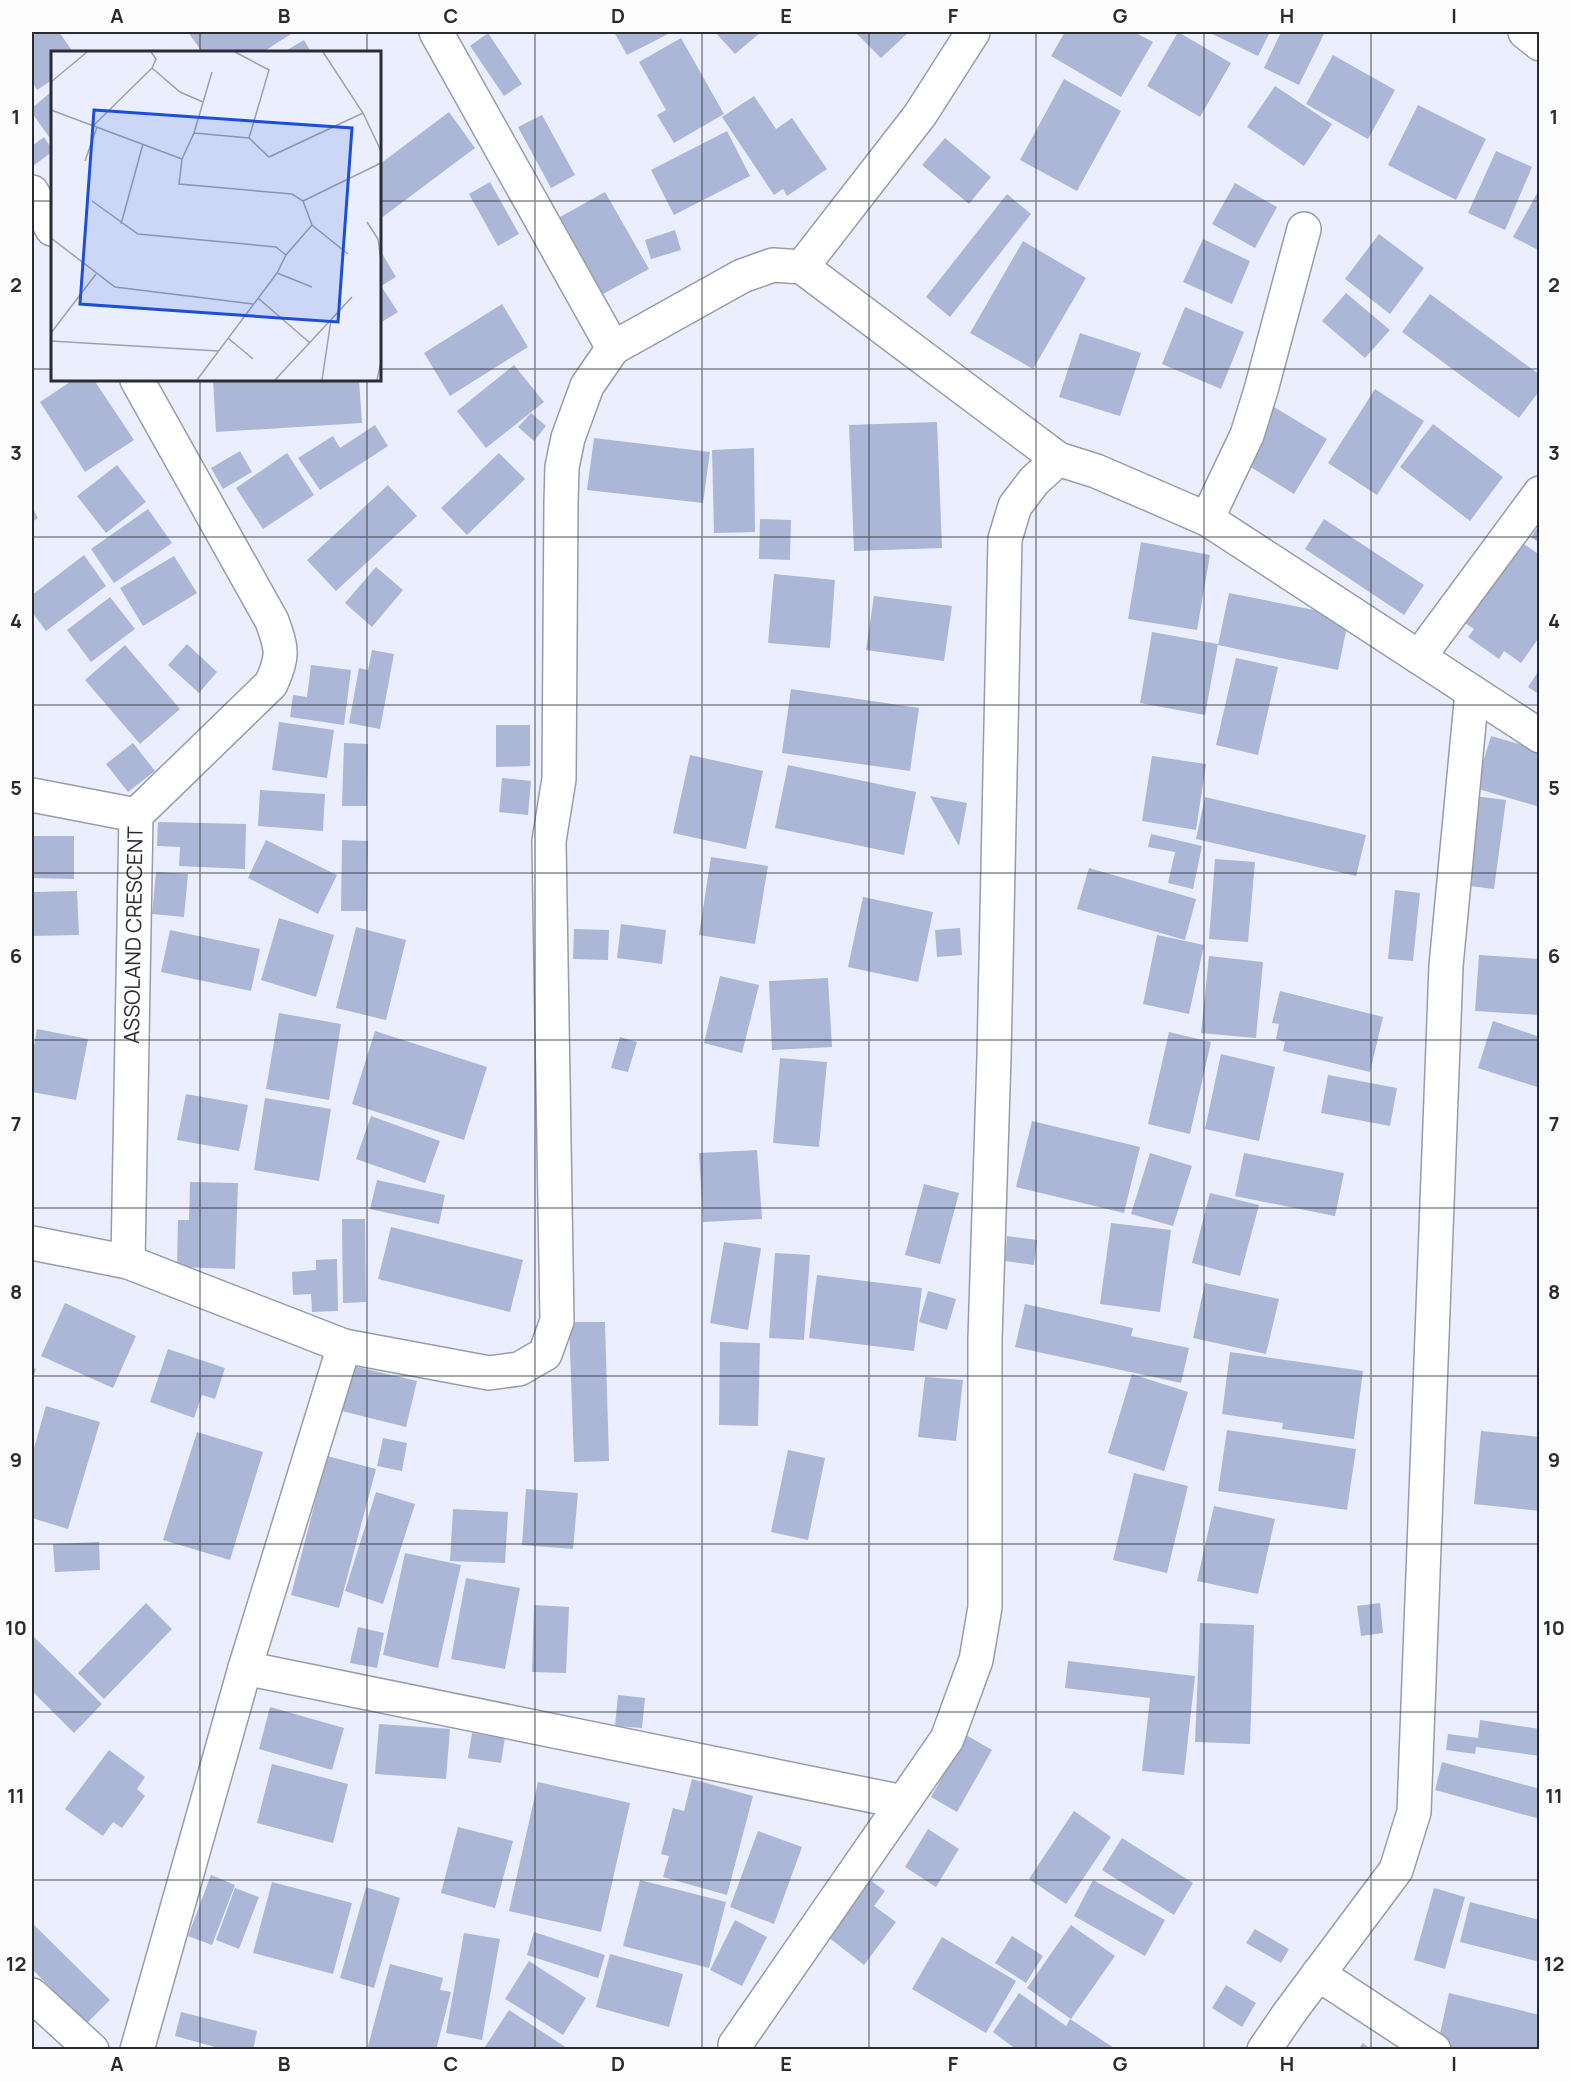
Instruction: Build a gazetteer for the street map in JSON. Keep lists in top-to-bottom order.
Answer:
{
  "streets": {
    "street": ["ASSOLAND CRESCENT"]
  },
  "grid": {
    "columns": [
      "A",
      "B",
      "C",
      "D",
      "E",
      "F",
      "G",
      "H",
      "I"
    ],
    "rows": [
      "1",
      "2",
      "3",
      "4",
      "5",
      "6",
      "7",
      "8",
      "9",
      "10",
      "11",
      "12"
    ]
  }
}
